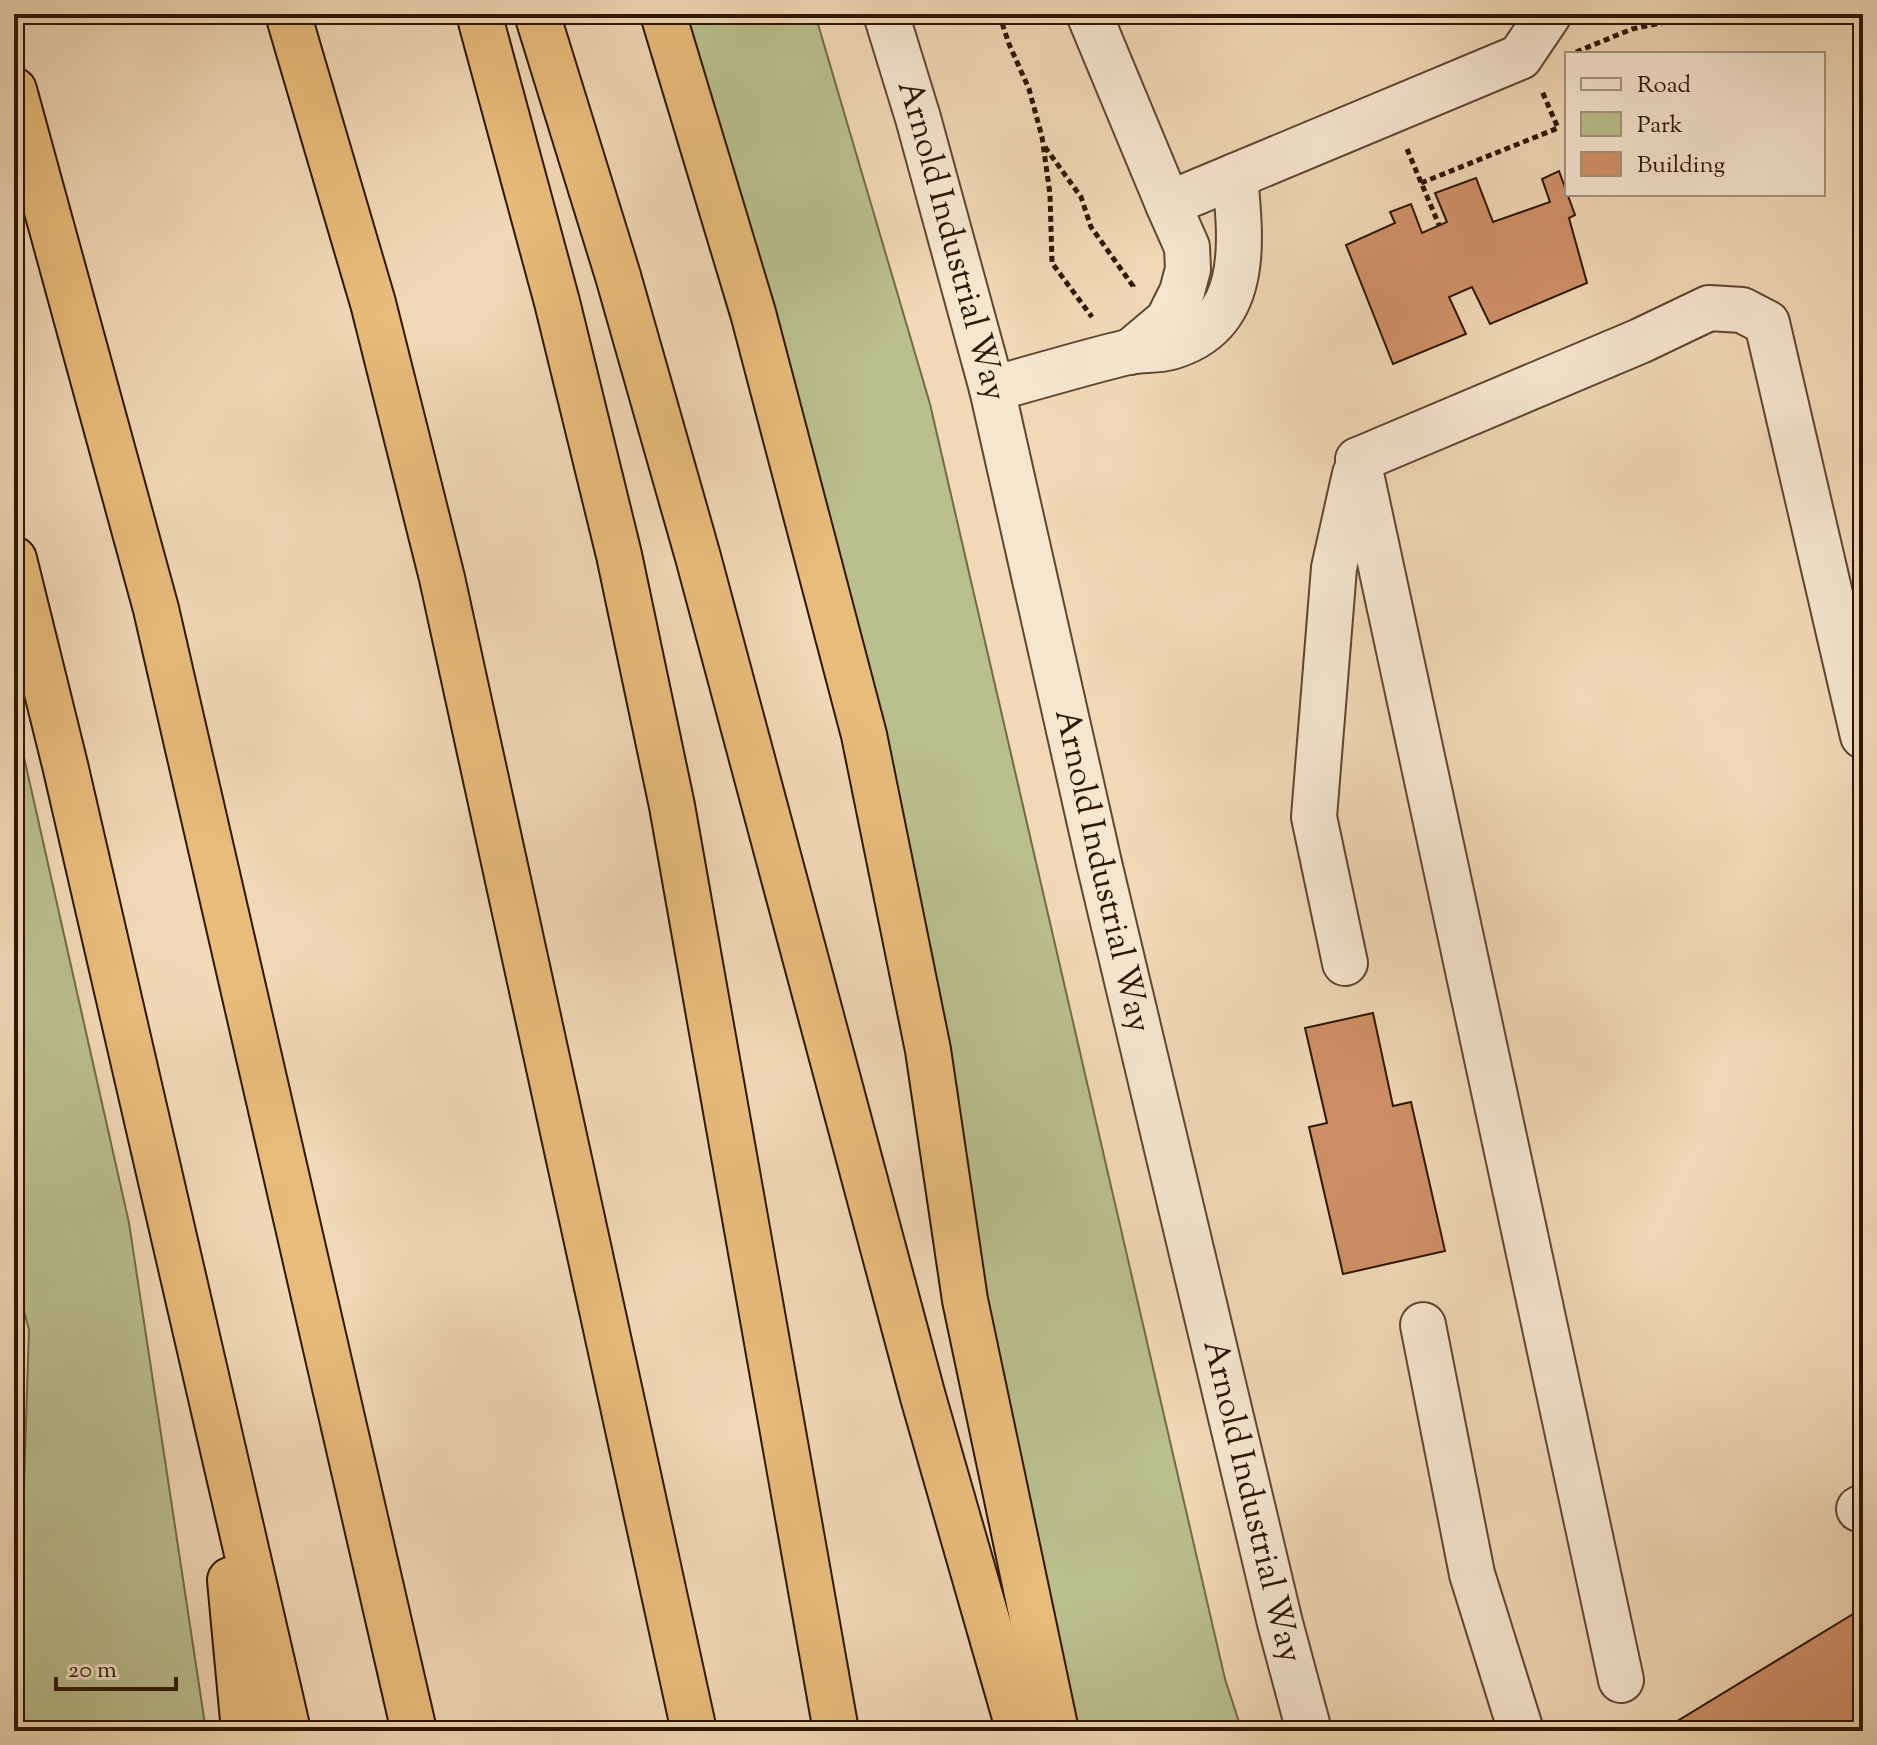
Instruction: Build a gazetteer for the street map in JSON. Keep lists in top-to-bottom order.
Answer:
{
  "streets": {
    "street": ["Arnold Industrial Way"]
  },
  "legend": ["Road", "Park", "Building"],
  "scale_bar": "20 m"
}
